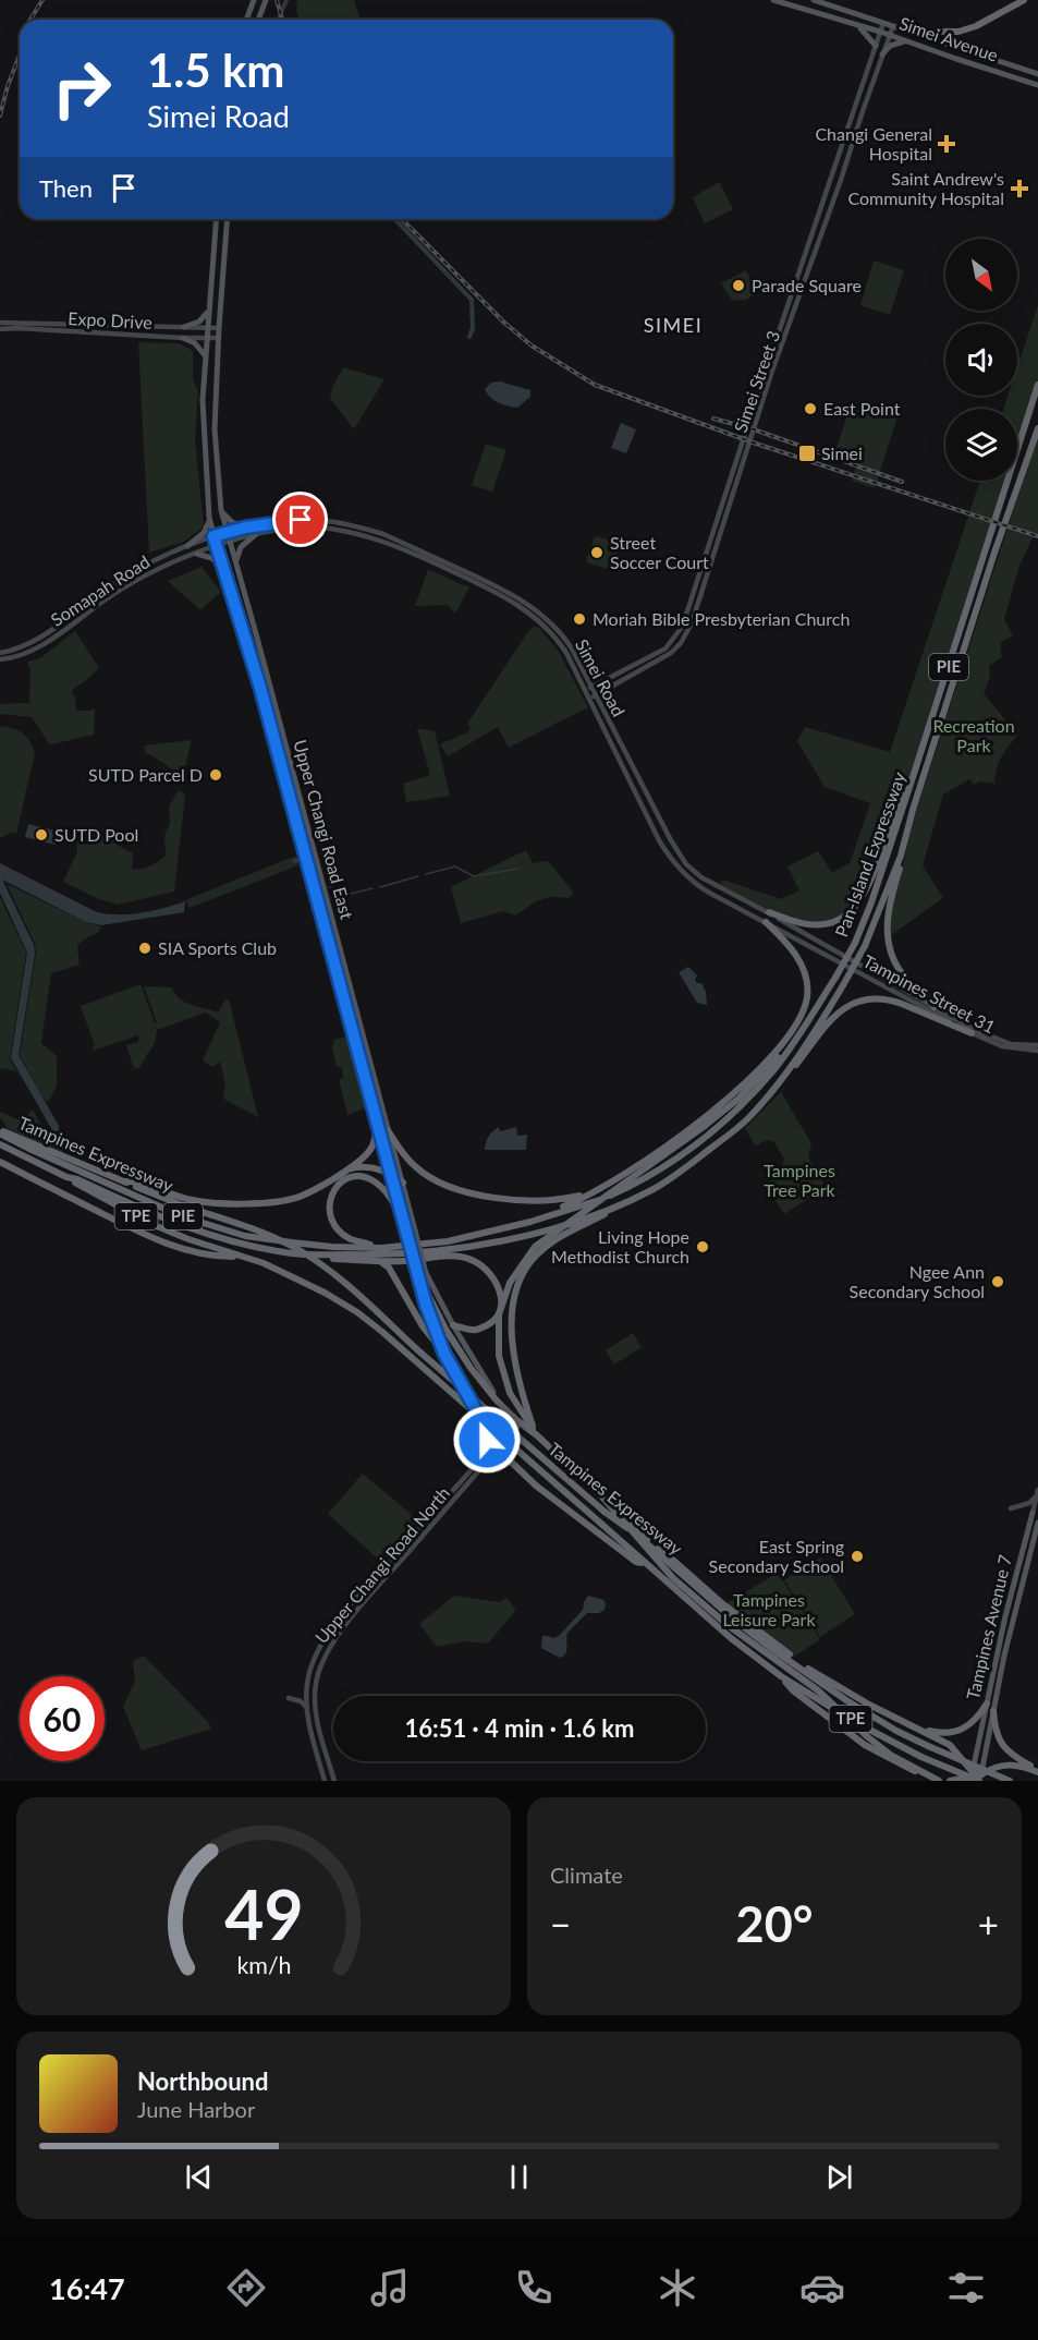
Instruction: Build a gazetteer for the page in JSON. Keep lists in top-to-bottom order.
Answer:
{
  "streets": {
    "highway": [
      "PIE",
      "Pan-Island Expressway",
      "Tampines Expressway",
      "TPE"
    ],
    "main road": [
      "Simei Avenue",
      "Expo Drive",
      "Simei Street 3",
      "Somapah Road",
      "Simei Road",
      "Upper Changi Road East",
      "Tampines Street 31",
      "Upper Changi Road North",
      "Tampines Avenue 7"
    ]
  },
  "crossings": [
    ["Simei Avenue", "Simei Street 3"],
    ["Expo Drive", "Upper Changi Road East"],
    ["Simei Street 3", "Simei Road"],
    ["Somapah Road", "Simei Road"],
    ["Somapah Road", "Upper Changi Road East"],
    ["Simei Road", "Upper Changi Road East"],
    ["Simei Road", "Tampines Street 31"],
    ["Upper Changi Road East", "Upper Changi Road North"],
    ["Pan-Island Expressway", "Tampines Expressway"],
    ["Pan-Island Expressway", "TPE"],
    ["Tampines Expressway", "TPE"],
    ["Tampines Expressway", "Tampines Avenue 7"]
  ],
  "districts": ["SIMEI"],
  "parks": ["Recreation Park", "Tampines Tree Park", "Tampines Leisure Park"],
  "places": {
    "health": ["Changi General Hospital", "Saint Andrew's Community Hospital"],
    "other": [
      "Parade Square",
      "East Point",
      "Street Soccer Court",
      "Moriah Bible Presbyterian Church",
      "SUTD Parcel D",
      "SUTD Pool",
      "SIA Sports Club",
      "Living Hope Methodist Church",
      "Ngee Ann Secondary School",
      "East Spring Secondary School"
    ],
    "transit": ["Simei"]
  },
  "north": "bottom right",
  "page": {
    "turn": ["1.5 km", "Simei Road"],
    "then": "Then",
    "limit": "60",
    "trip": "16:51 · 4 min · 1.6 km",
    "tile": "Climate",
    "heat": ["−", "20°", "+"],
    "song": ["Northbound", "June Harbor"],
    "tabs": "16:47",
    "gauge": ["49", "km/h"]
  }
}
